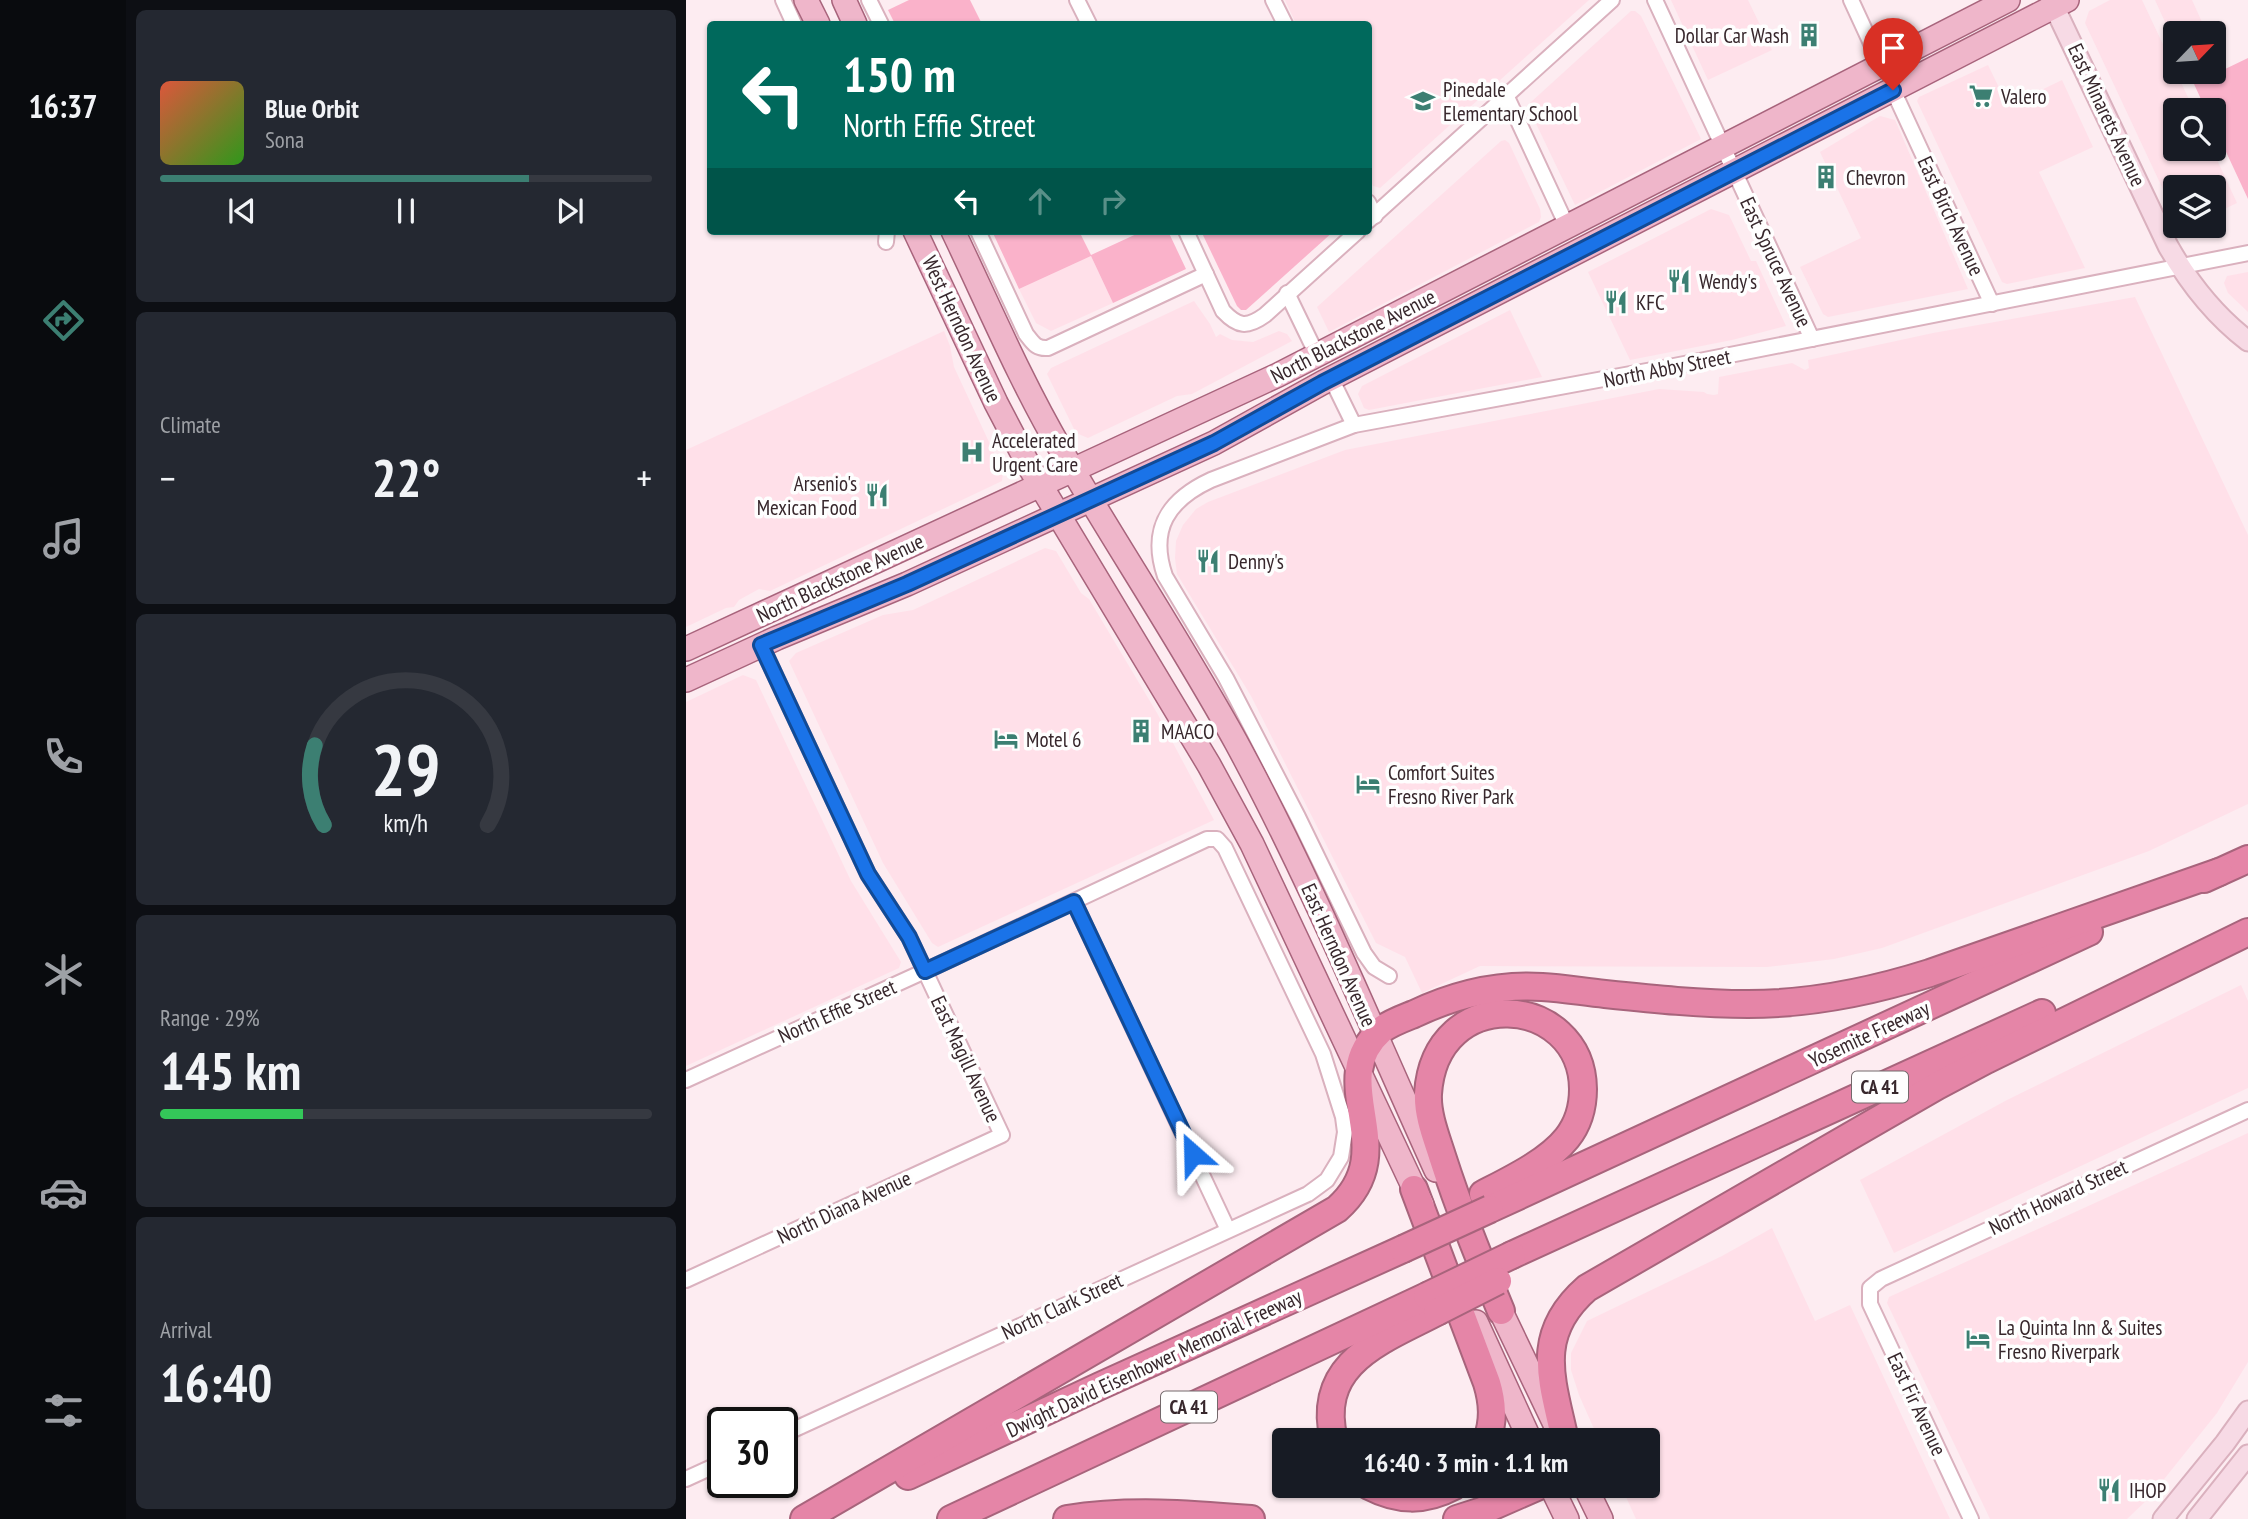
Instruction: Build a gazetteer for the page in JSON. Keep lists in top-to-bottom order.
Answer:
{
  "streets": {
    "highway": ["Yosemite Freeway", "CA 41", "Dwight David Eisenhower Memorial Freeway"],
    "main road": [
      "East Minarets Avenue",
      "West Herndon Avenue",
      "North Blackstone Avenue",
      "East Herndon Avenue"
    ],
    "street": [
      "East Birch Avenue",
      "East Spruce Avenue",
      "North Abby Street",
      "North Effie Street",
      "East Magill Avenue",
      "North Howard Street",
      "North Diana Avenue",
      "North Clark Street",
      "East Fir Avenue"
    ]
  },
  "crossings": [
    ["East Minarets Avenue", "North Blackstone Avenue"],
    ["East Minarets Avenue", "North Abby Street"],
    ["East Birch Avenue", "North Blackstone Avenue"],
    ["East Birch Avenue", "North Abby Street"],
    ["East Spruce Avenue", "North Blackstone Avenue"],
    ["East Spruce Avenue", "North Abby Street"],
    ["West Herndon Avenue", "North Blackstone Avenue"],
    ["West Herndon Avenue", "East Herndon Avenue"],
    ["North Blackstone Avenue", "East Herndon Avenue"],
    ["North Blackstone Avenue", "East Magill Avenue"],
    ["North Effie Street", "East Magill Avenue"],
    ["North Effie Street", "North Clark Street"],
    ["Yosemite Freeway", "Dwight David Eisenhower Memorial Freeway"],
    ["East Magill Avenue", "North Diana Avenue"],
    ["North Howard Street", "East Fir Avenue"]
  ],
  "places": {
    "building": ["Dollar Car Wash", "Chevron", "MAACO"],
    "supermarket": ["Valero"],
    "school or university": ["Pinedale Elementary School"],
    "restaurant": [
      "Wendy's",
      "KFC",
      "Arsenio's Mexican Food",
      "Denny's",
      "IHOP"
    ],
    "hospital": ["Accelerated Urgent Care"],
    "hotel": ["Motel 6", "Comfort Suites Fresno River Park", "La Quinta Inn & Suites Fresno Riverpark"]
  },
  "north": "top right",
  "page": {
    "tabs": "16:37",
    "turn": ["150 m", "North Effie Street"],
    "song": ["Blue Orbit", "Sona"],
    "tile": [
      "Climate",
      ["Range · 29%", "145 km"],
      ["Arrival", "16:40"]
    ],
    "heat": ["−", "22°", "+"],
    "limit": "30",
    "trip": "16:40 · 3 min · 1.1 km",
    "gauge": ["29", "km/h"]
  }
}
